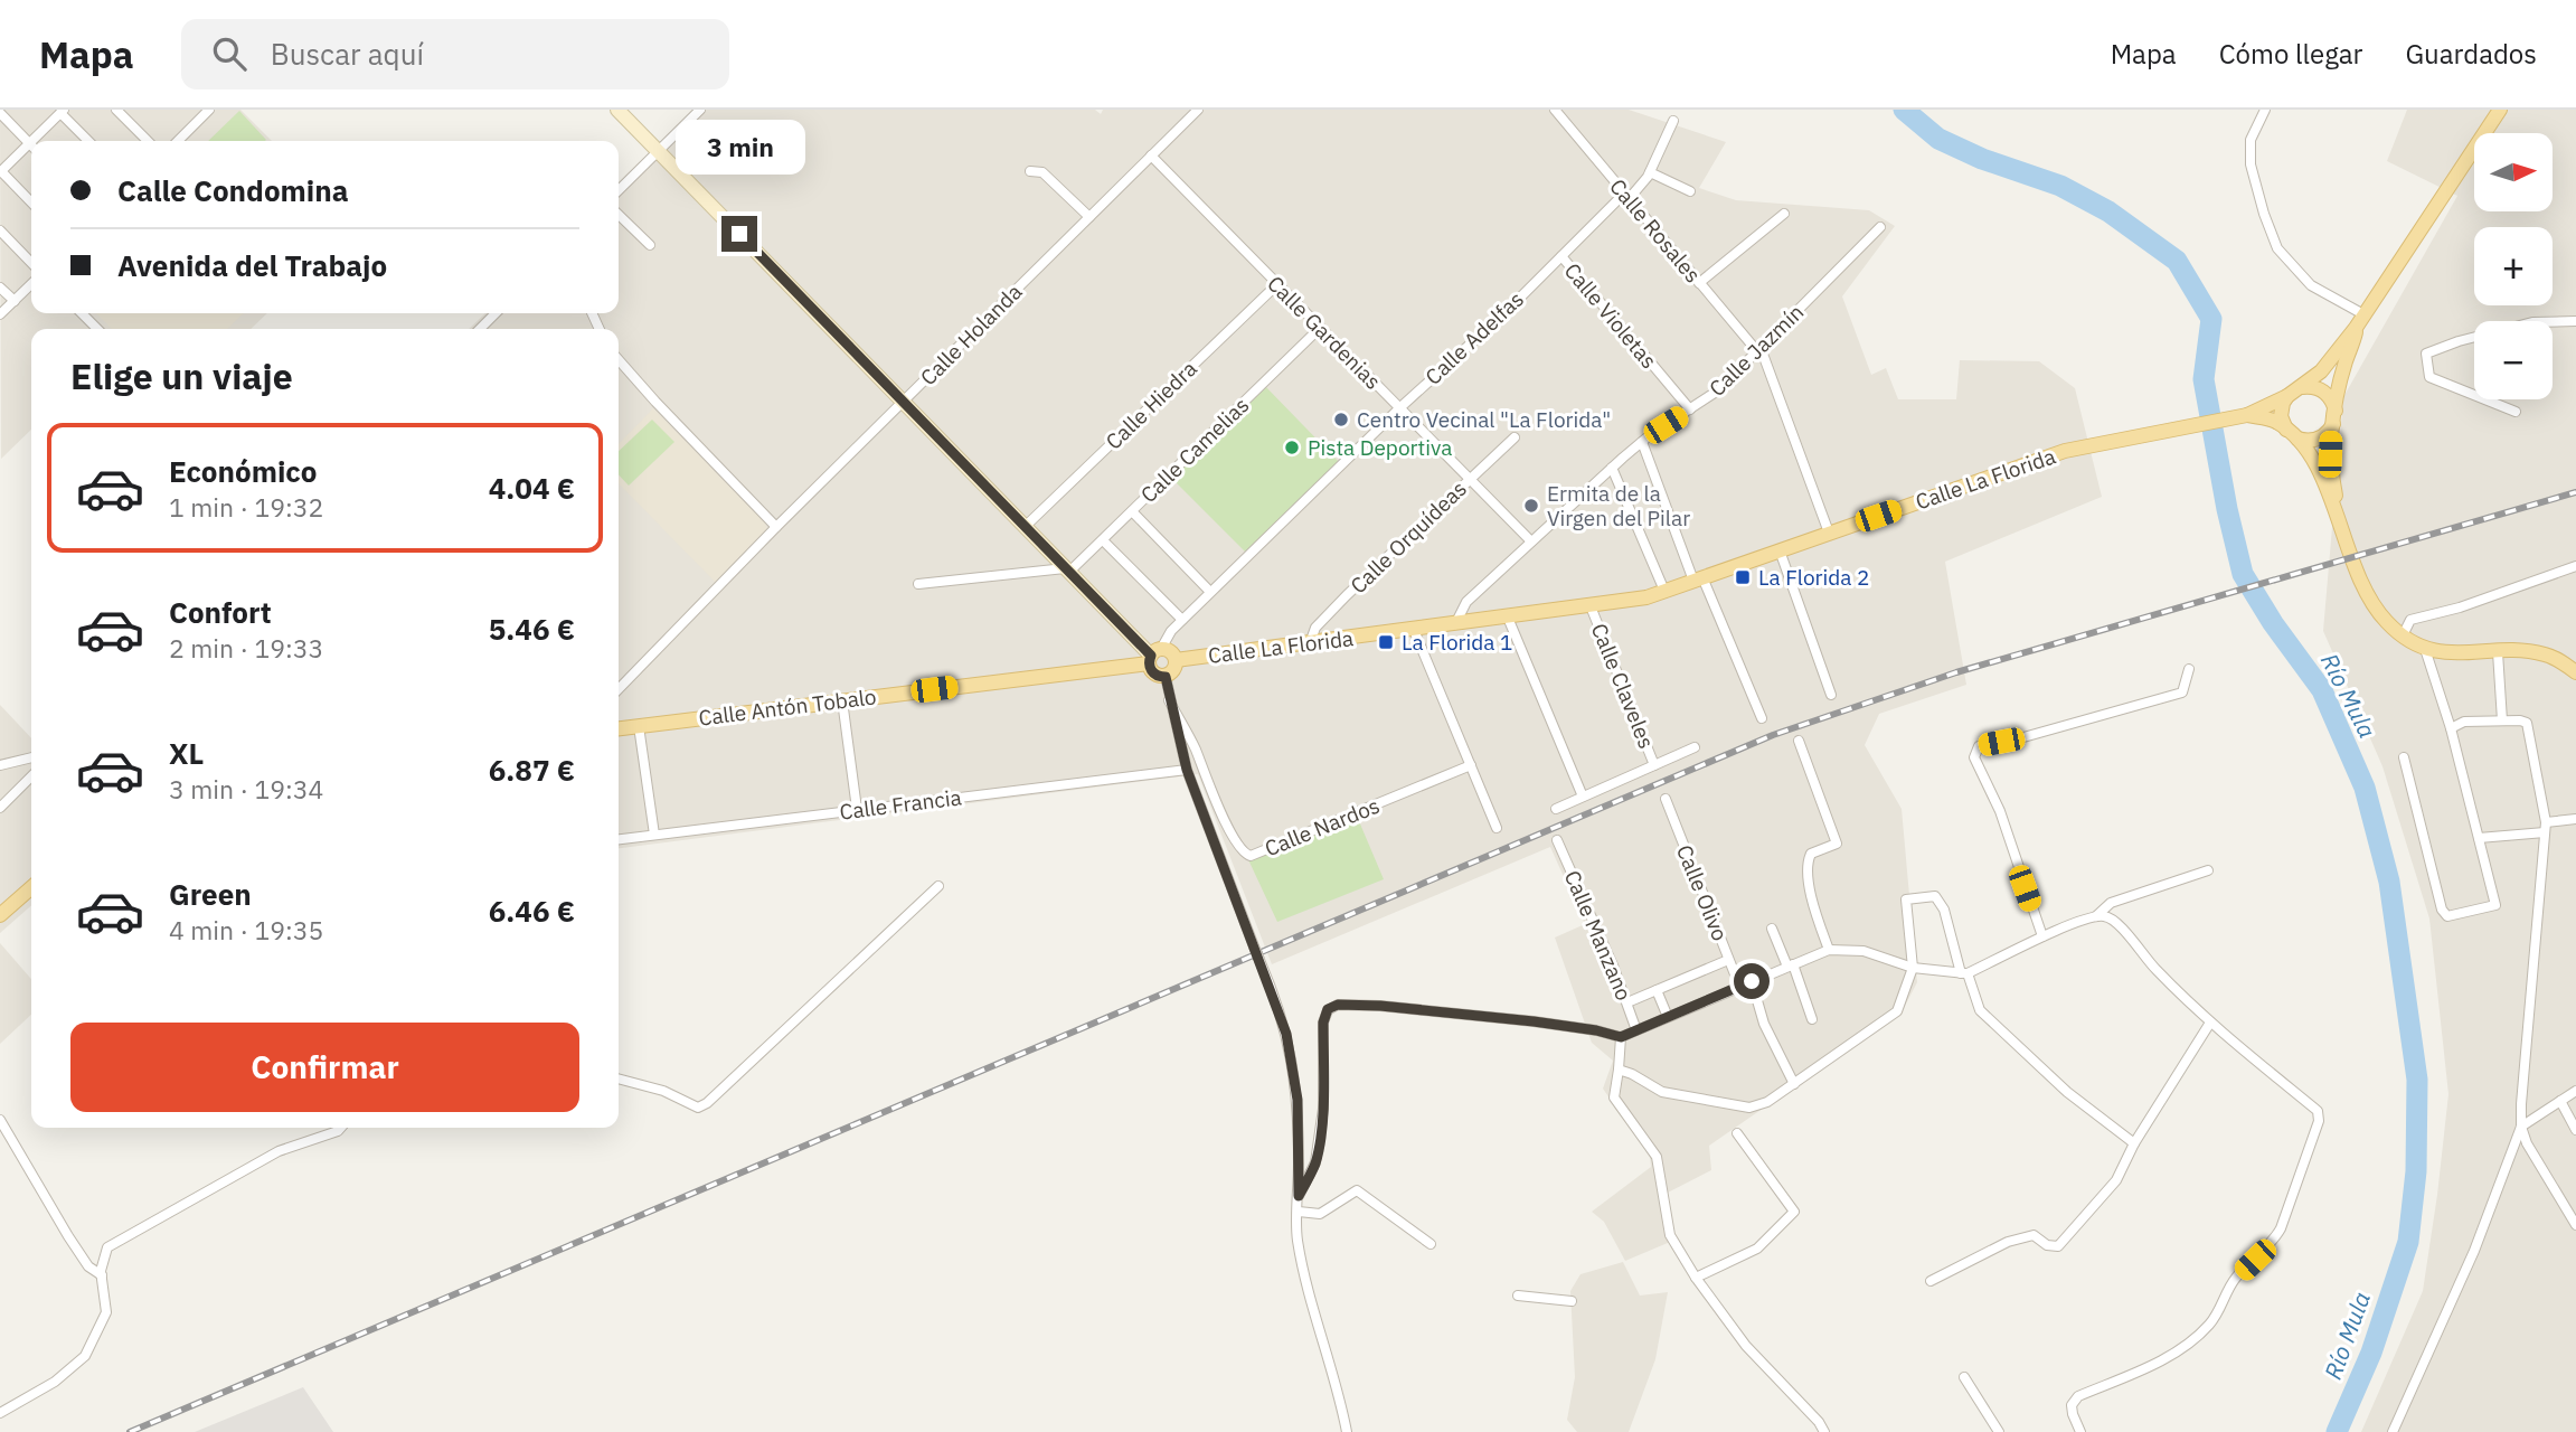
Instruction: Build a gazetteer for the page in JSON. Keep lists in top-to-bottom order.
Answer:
{
  "streets": {
    "main road": ["Calle La Florida", "Calle Antón Tobalo"],
    "street": [
      "Calle Rosales",
      "Calle Violetas",
      "Calle Gardenias",
      "Calle Holanda",
      "Calle Adelfas",
      "Calle Jazmín",
      "Calle Hiedra",
      "Calle Camelias",
      "Calle Orquídeas",
      "Calle Claveles",
      "Calle Francia",
      "Calle Nardos",
      "Calle Olivo",
      "Calle Manzano"
    ]
  },
  "crossings": [
    ["Calle Rosales", "Calle Adelfas"],
    ["Calle Rosales", "Calle Jazmín"],
    ["Calle Rosales", "Calle La Florida"],
    ["Calle Violetas", "Calle Adelfas"],
    ["Calle Violetas", "Calle Jazmín"],
    ["Calle Gardenias", "Calle Holanda"],
    ["Calle Gardenias", "Calle Adelfas"],
    ["Calle Gardenias", "Calle Jazmín"],
    ["Calle Gardenias", "Calle Hiedra"],
    ["Calle Gardenias", "Calle Camelias"],
    ["Calle Gardenias", "Calle Orquídeas"],
    ["Calle Adelfas", "Calle La Florida"],
    ["Calle Adelfas", "Calle Antón Tobalo"],
    ["Calle Jazmín", "Calle La Florida"],
    ["Calle La Florida", "Calle Orquídeas"],
    ["Calle La Florida", "Calle Claveles"],
    ["Calle La Florida", "Calle Antón Tobalo"]
  ],
  "water": ["Río Mula"],
  "places": {
    "other": ["Centro Vecinal \"La Florida\"", "Pista Deportiva", "Ermita de la Virgen del Pilar"],
    "transit": ["La Florida 2", "La Florida 1"]
  },
  "north": "right",
  "page": {
    "header": "Mapa",
    "search": "Buscar aquí",
    "nav": ["Mapa", "Cómo llegar", "Guardados"],
    "bubble": "3 min",
    "map_buttons": ["+", "−"],
    "banner": ["Calle Condomina", "Avenida del Trabajo"],
    "heading": "Elige un viaje",
    "list": [
      {
        "name": "Económico",
        "note": "1 min · 19:32",
        "value": "4.04 €"
      },
      {
        "name": "Confort",
        "note": "2 min · 19:33",
        "value": "5.46 €"
      },
      {
        "name": "XL",
        "note": "3 min · 19:34",
        "value": "6.87 €"
      },
      {
        "name": "Green",
        "note": "4 min · 19:35",
        "value": "6.46 €"
      }
    ],
    "buttons": "Confirmar"
  }
}
